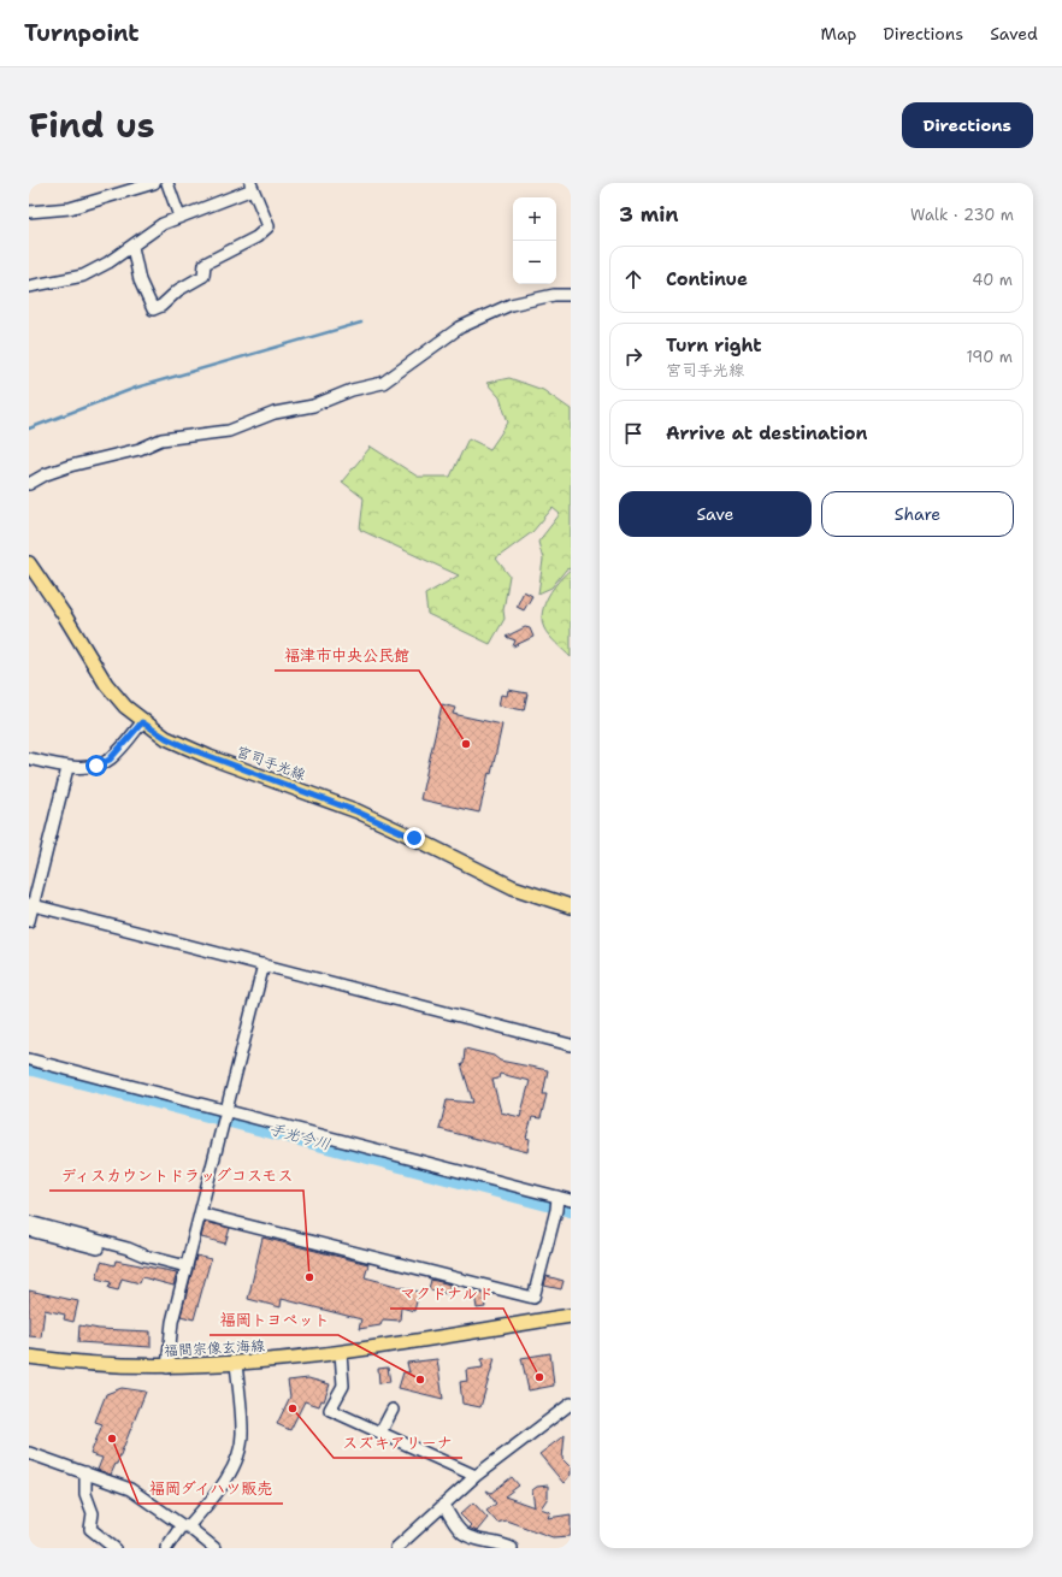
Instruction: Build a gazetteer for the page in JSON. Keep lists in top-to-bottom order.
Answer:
{
  "streets": {
    "main road": ["宮司手光線", "福間宗像玄海線"]
  },
  "water": ["手光今川"],
  "places": [
    "福津市中央公民館",
    "ディスカウントドラッグコスモス",
    "マクドナルド",
    "福岡トヨペット",
    "スズキアリーナ",
    "福岡ダイハツ販売"
  ],
  "page": {
    "header": "Turnpoint",
    "nav": ["Map", "Directions", "Saved"],
    "title": "Find us",
    "buttons": [
      "Directions",
      ["Save", "Share"]
    ],
    "heading": ["3 min", "Walk · 230 m"],
    "map_buttons": ["+", "−"],
    "list": [
      ["Continue", "40 m"],
      ["Turn right", "宮司手光線", "190 m"],
      "Arrive at destination"
    ]
  }
}
